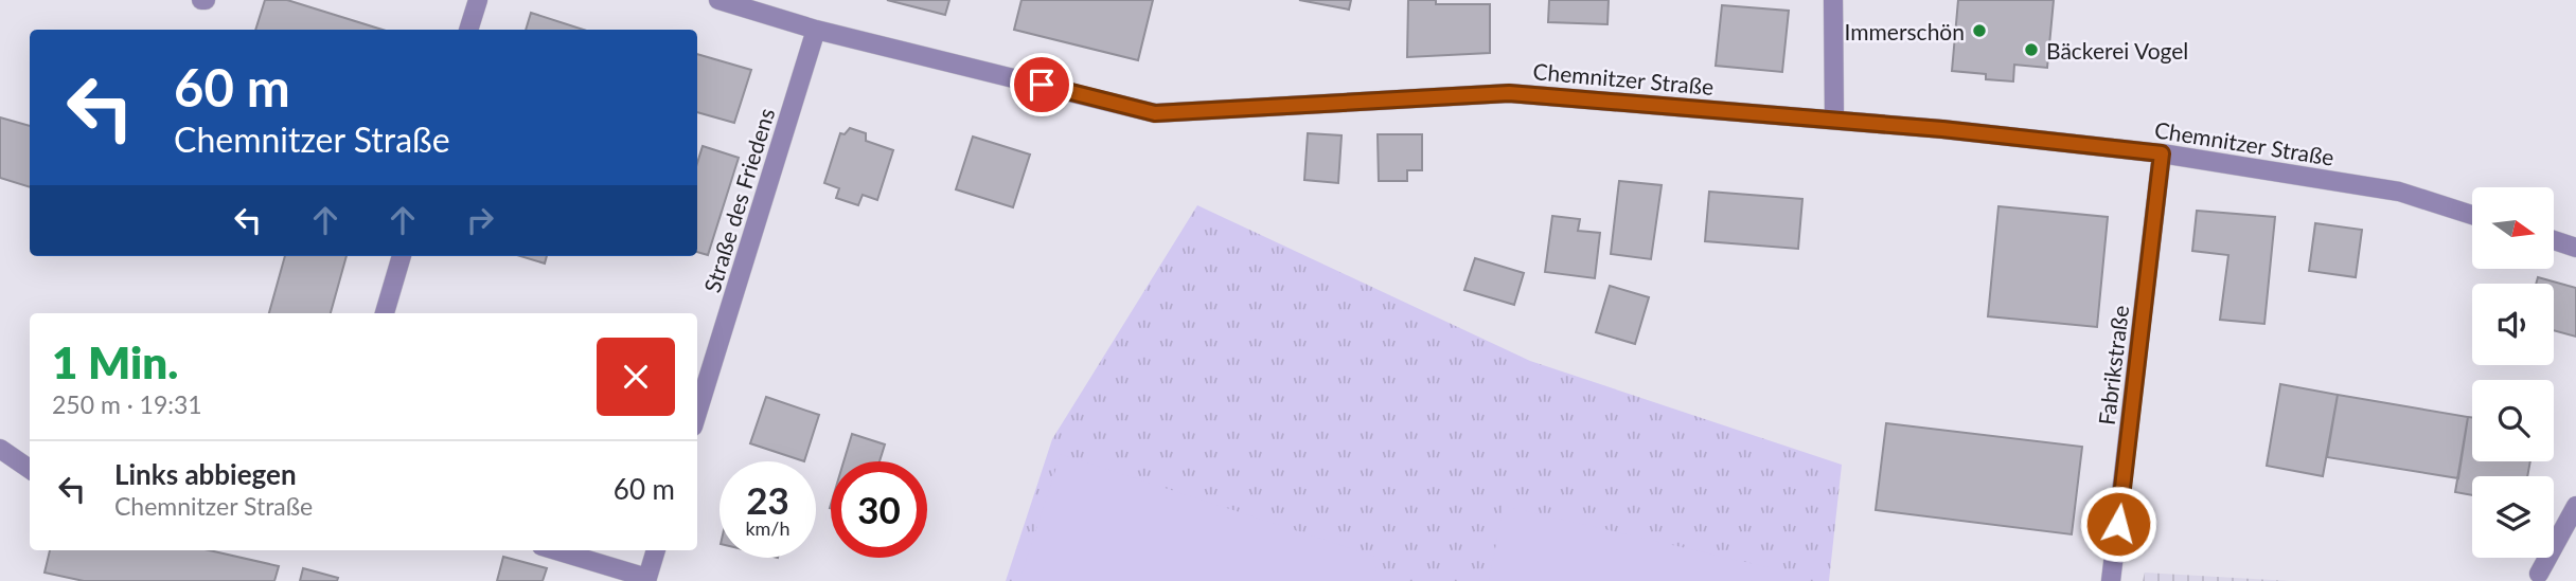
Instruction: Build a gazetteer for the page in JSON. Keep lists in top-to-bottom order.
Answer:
{
  "streets": {
    "street": ["Chemnitzer Straße", "Straße des Friedens", "Fabrikstraße"]
  },
  "crossings": [
    ["Chemnitzer Straße", "Straße des Friedens"],
    ["Chemnitzer Straße", "Fabrikstraße"]
  ],
  "places": ["Immerschön", "Bäckerei Vogel"],
  "north": "right",
  "page": {
    "turn": ["60 m", "Chemnitzer Straße"],
    "heading": ["1 Min.", "250 m · 19:31"],
    "list": [
      {
        "name": "Links abbiegen",
        "note": "Chemnitzer Straße",
        "value": "60 m"
      }
    ],
    "speed": "23 km/h",
    "limit": "30"
  }
}
